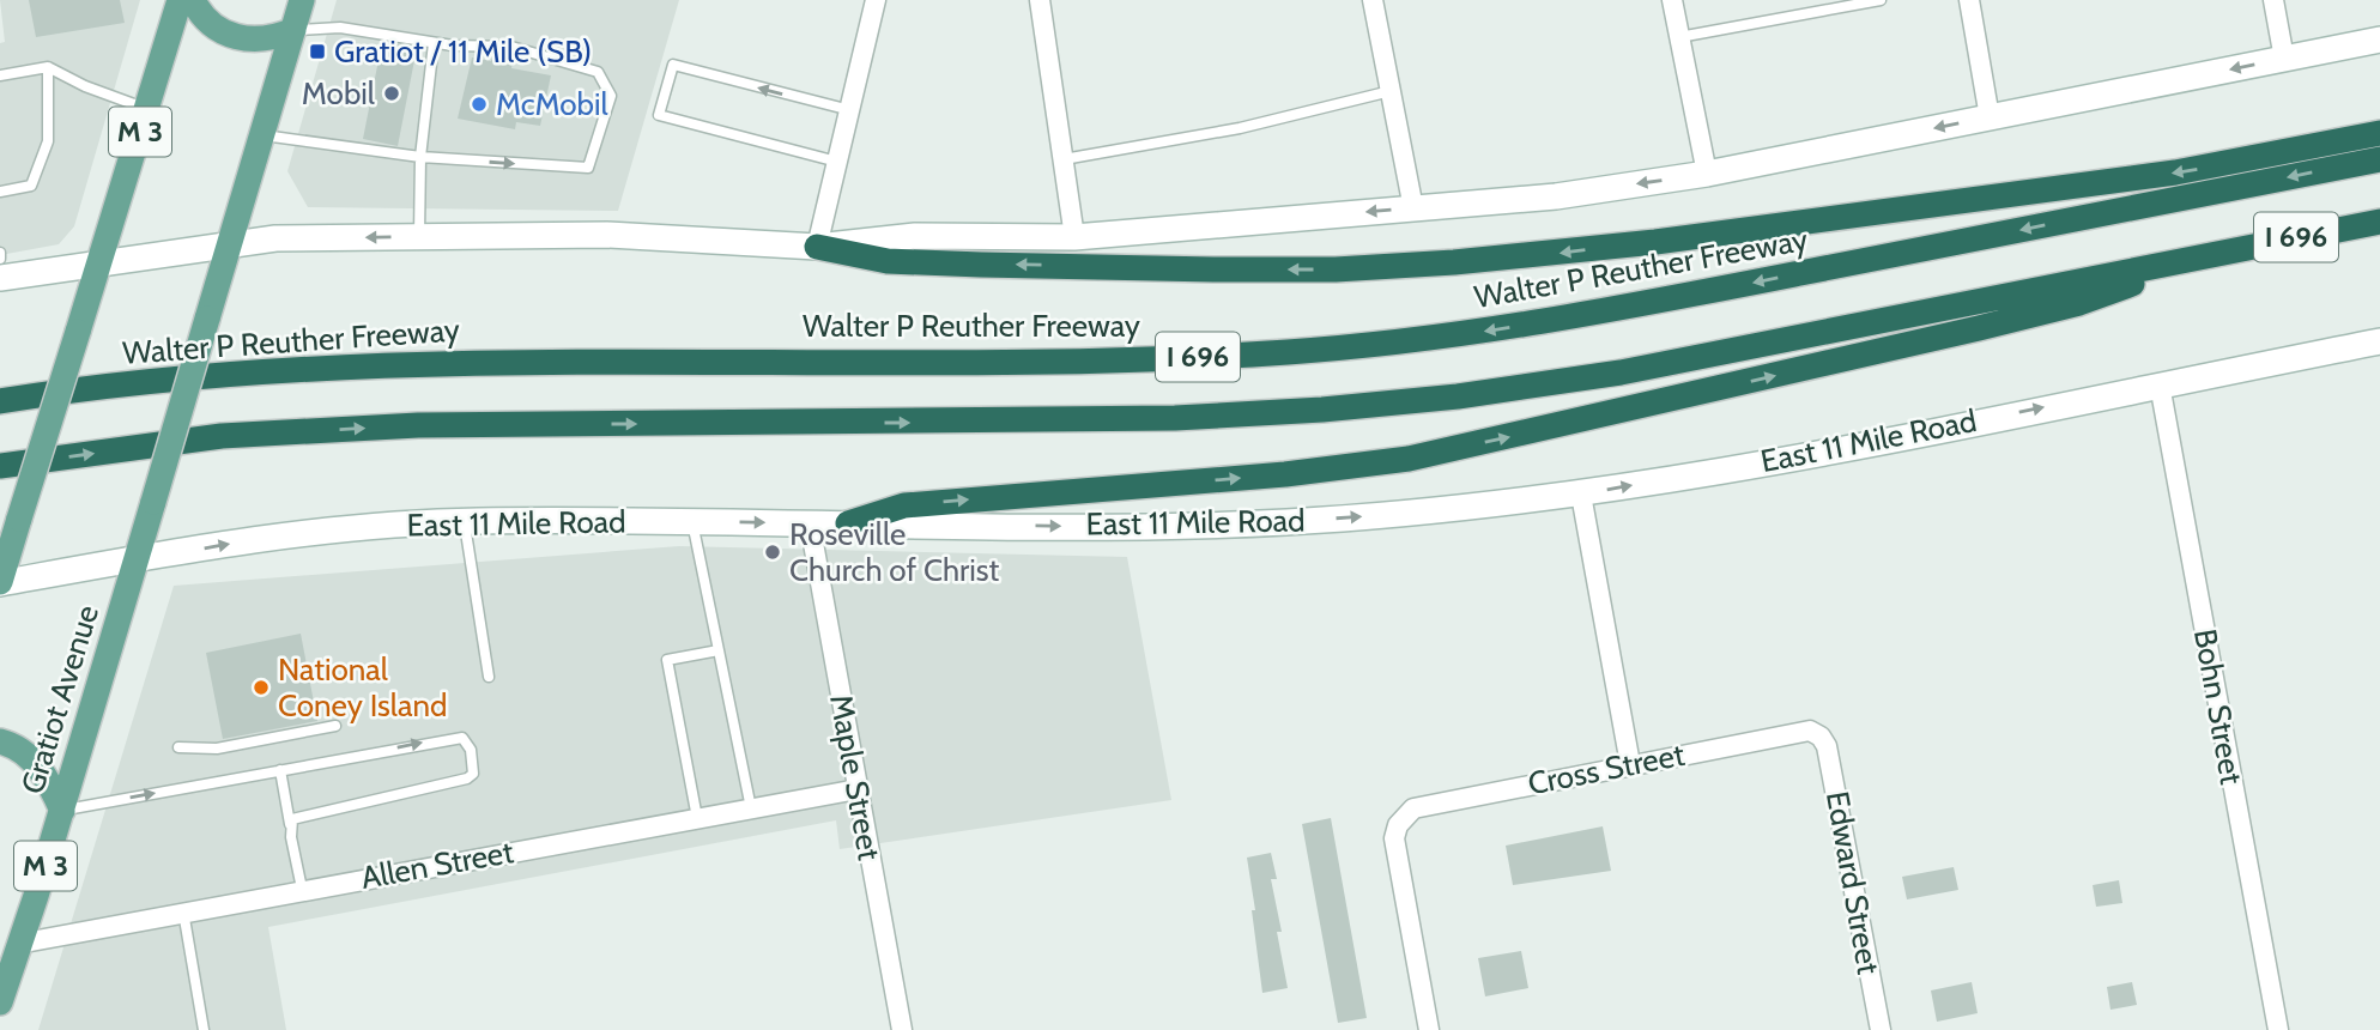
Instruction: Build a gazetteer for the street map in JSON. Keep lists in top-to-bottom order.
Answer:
{
  "streets": {
    "highway": ["I 696", "Walter P Reuther Freeway"],
    "main road": ["M 3", "East 11 Mile Road", "Gratiot Avenue"],
    "street": [
      "Bohn Street",
      "Cross Street",
      "Maple Street",
      "Allen Street",
      "Edward Street"
    ]
  },
  "crossings": [
    ["M 3", "East 11 Mile Road"],
    ["M 3", "Gratiot Avenue"],
    ["East 11 Mile Road", "Gratiot Avenue"],
    ["East 11 Mile Road", "Bohn Street"],
    ["East 11 Mile Road", "Maple Street"],
    ["Gratiot Avenue", "Allen Street"],
    ["Cross Street", "Edward Street"],
    ["Maple Street", "Allen Street"]
  ],
  "one_way": ["East 11 Mile Road"],
  "places": {
    "transit": ["Gratiot / 11 Mile (SB)"],
    "other": [
      "Mobil",
      "McMobil",
      "Roseville Church of Christ",
      "National Coney Island"
    ]
  }
}
